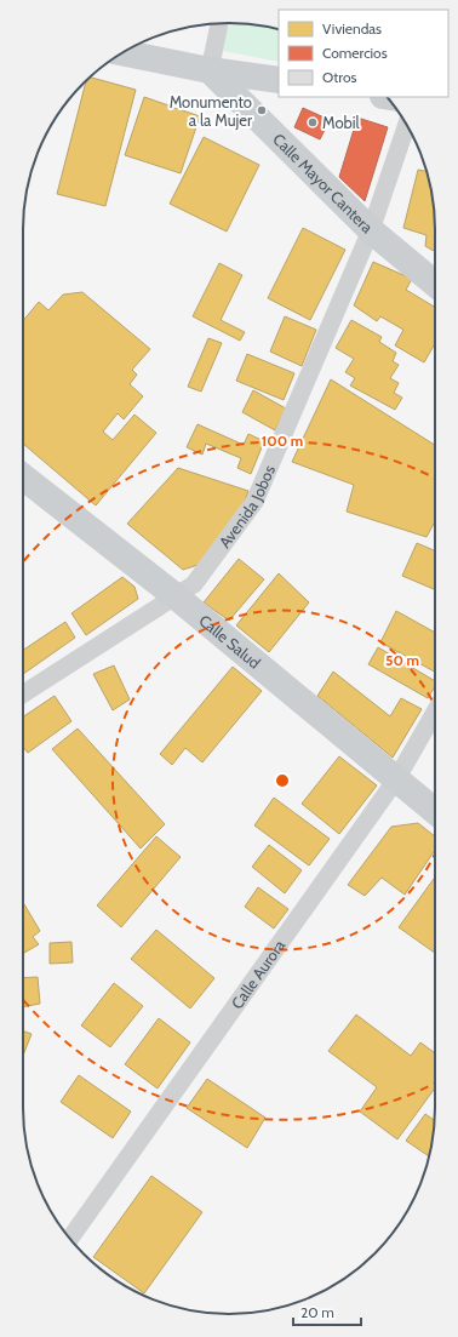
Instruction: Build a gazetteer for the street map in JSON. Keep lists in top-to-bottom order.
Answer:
{
  "streets": {
    "main road": ["Calle Mayor Cantera", "Calle Salud"],
    "street": ["Avenida Jobos", "Calle Aurora"]
  },
  "crossings": [
    ["Calle Mayor Cantera", "Avenida Jobos"],
    ["Avenida Jobos", "Calle Salud"],
    ["Calle Salud", "Calle Aurora"]
  ],
  "places": ["Monumento a la Mujer", "Mobil"],
  "legend": ["Viviendas", "Comercios", "Otros"],
  "scale_bar": "20 m",
  "rings": ["100 m", "50 m"]
}
